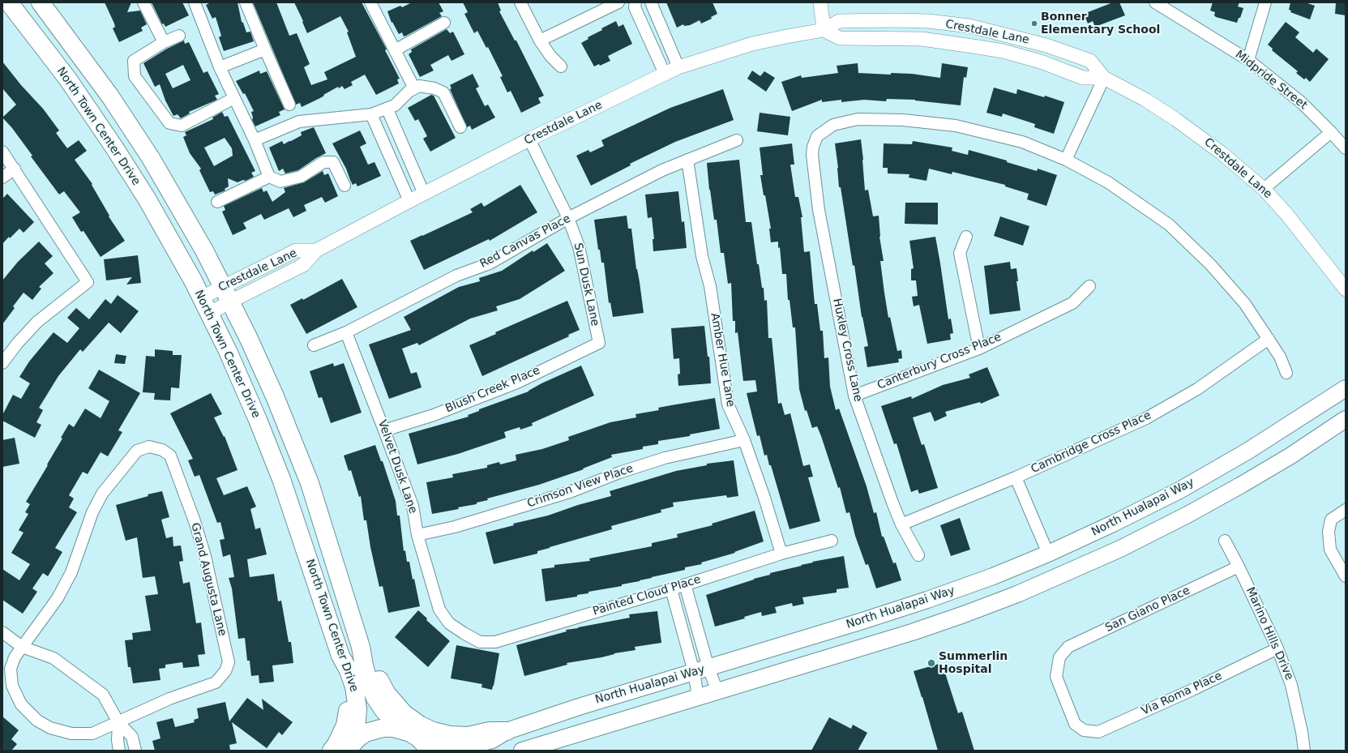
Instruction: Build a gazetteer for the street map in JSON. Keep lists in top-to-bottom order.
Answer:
{
  "streets": {
    "main road": ["North Town Center Drive", "North Hualapai Way"],
    "street": [
      "Crestdale Lane",
      "Midpride Street",
      "Red Canvas Place",
      "Sun Dusk Lane",
      "Huxley Cross Lane",
      "Amber Hue Lane",
      "Canterbury Cross Place",
      "Blush Creek Place",
      "Cambridge Cross Place",
      "Velvet Dusk Lane",
      "Crimson View Place",
      "Grand Augusta Lane",
      "Painted Cloud Place",
      "San Giano Place",
      "Marino Hills Drive",
      "Via Roma Place"
    ]
  },
  "crossings": [
    ["Crestdale Lane", "North Town Center Drive"],
    ["Crestdale Lane", "Sun Dusk Lane"],
    ["Red Canvas Place", "Sun Dusk Lane"],
    ["Red Canvas Place", "Amber Hue Lane"],
    ["Red Canvas Place", "Velvet Dusk Lane"],
    ["Sun Dusk Lane", "Blush Creek Place"],
    ["Huxley Cross Lane", "Canterbury Cross Place"],
    ["Huxley Cross Lane", "Cambridge Cross Place"],
    ["Amber Hue Lane", "Crimson View Place"],
    ["Amber Hue Lane", "Painted Cloud Place"],
    ["Blush Creek Place", "Velvet Dusk Lane"],
    ["Velvet Dusk Lane", "Crimson View Place"],
    ["Velvet Dusk Lane", "Painted Cloud Place"],
    ["San Giano Place", "Marino Hills Drive"],
    ["San Giano Place", "Via Roma Place"],
    ["Marino Hills Drive", "Via Roma Place"]
  ],
  "places": ["Bonner Elementary School", "Summerlin Hospital"]
}
